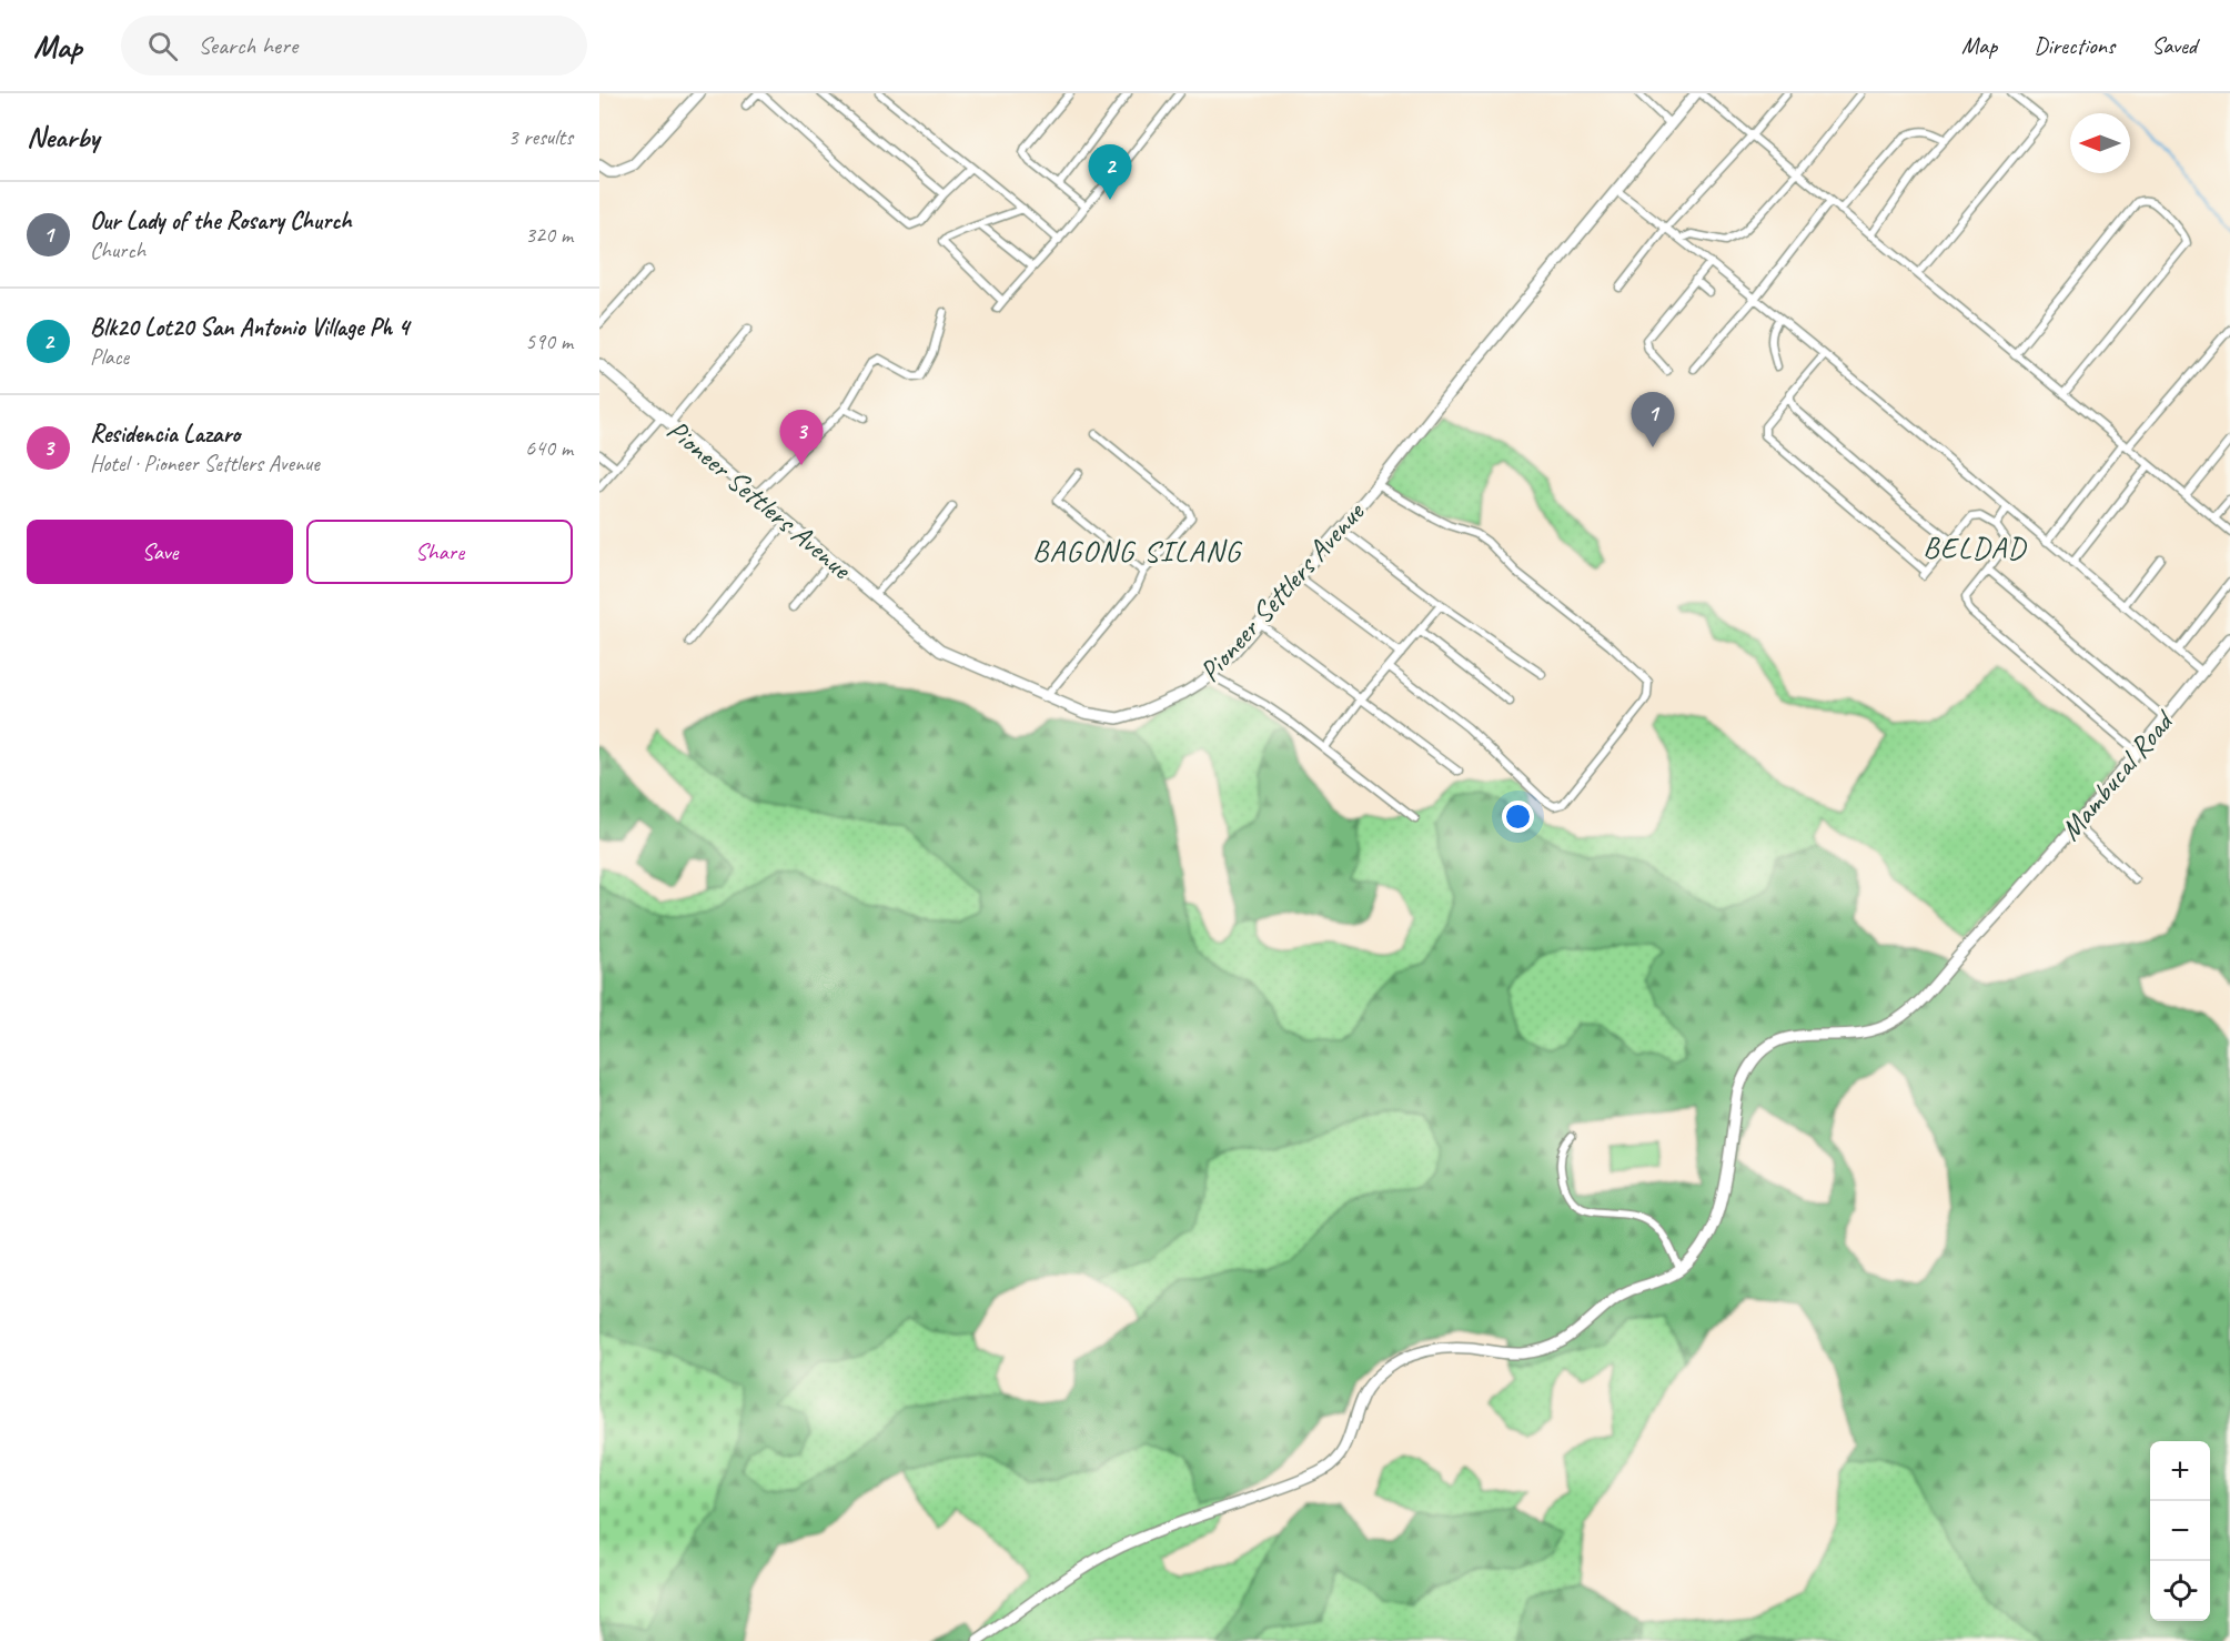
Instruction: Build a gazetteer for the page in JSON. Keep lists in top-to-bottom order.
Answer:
{
  "streets": {
    "main road": ["Pioneer Settlers Avenue", "Mambucal Road"]
  },
  "districts": ["BELDAD", "BAGONG SILANG"],
  "north": "left",
  "page": {
    "header": "Map",
    "search": "Search here",
    "nav": ["Map", "Directions", "Saved"],
    "heading": ["Nearby", "3 results"],
    "pins": ["2", "1", "3"],
    "list": [
      {
        "mark": "1",
        "name": "Our Lady of the Rosary Church",
        "note": "Church",
        "value": "320 m"
      },
      {
        "mark": "2",
        "name": "Blk20 Lot20 San Antonio Village Ph 4",
        "note": "Place",
        "value": "590 m"
      },
      {
        "mark": "3",
        "name": "Residencia Lazaro",
        "note": "Hotel · Pioneer Settlers Avenue",
        "value": "640 m"
      }
    ],
    "buttons": ["Save", "Share"],
    "map_buttons": ["+", "−"]
  }
}
